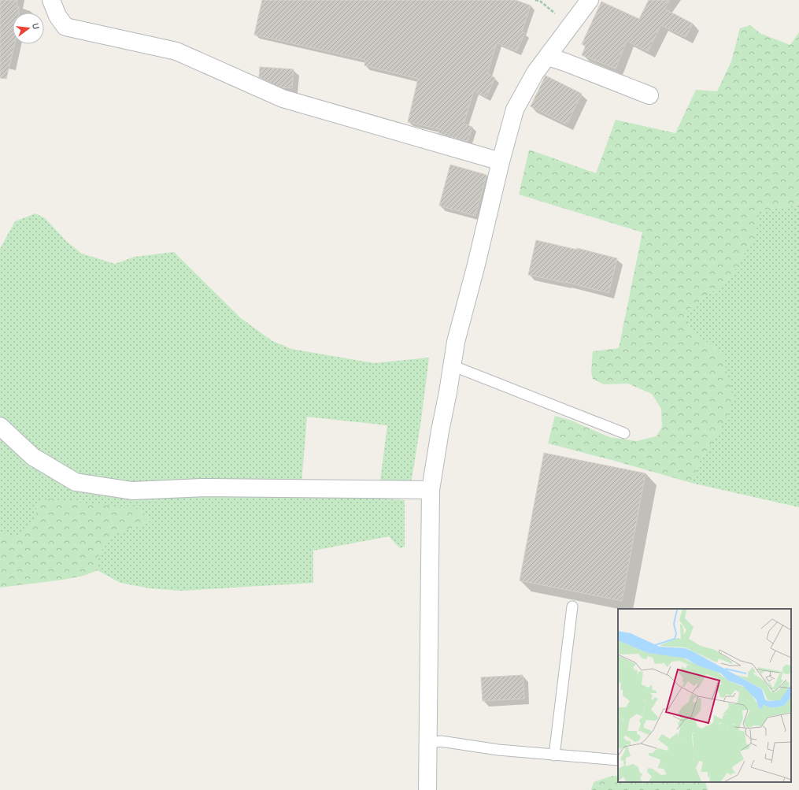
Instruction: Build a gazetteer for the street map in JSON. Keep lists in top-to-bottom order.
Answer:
{
  "north": "right"
}
